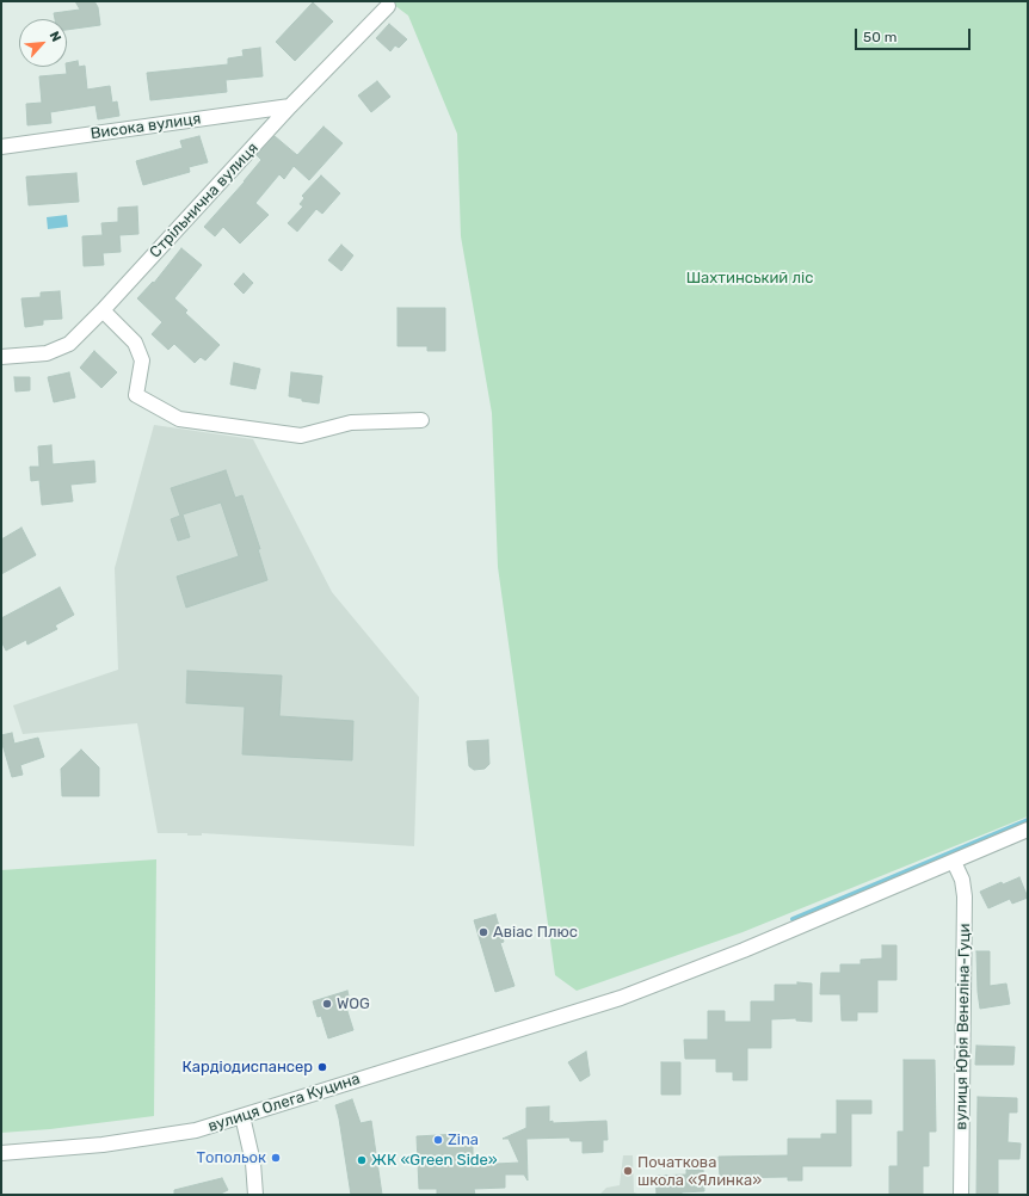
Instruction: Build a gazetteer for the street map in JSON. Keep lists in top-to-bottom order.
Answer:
{
  "streets": {
    "street": [
      "Висока вулиця",
      "Стрільнична вулиця",
      "вулиця Юрія Венеліна-Гуци",
      "вулиця Олега Куцина"
    ]
  },
  "crossings": [
    ["Висока вулиця", "Стрільнична вулиця"],
    ["вулиця Юрія Венеліна-Гуци", "вулиця Олега Куцина"]
  ],
  "parks": ["Шахтинський ліс"],
  "places": [
    "Авіас Плюс",
    "WOG",
    "Кардіодиспансер",
    "Zina",
    "Топольок",
    "ЖК «Green Side»",
    "Початкова школа «Ялинка»"
  ],
  "scale_bar": "50 m",
  "north": "top right"
}
